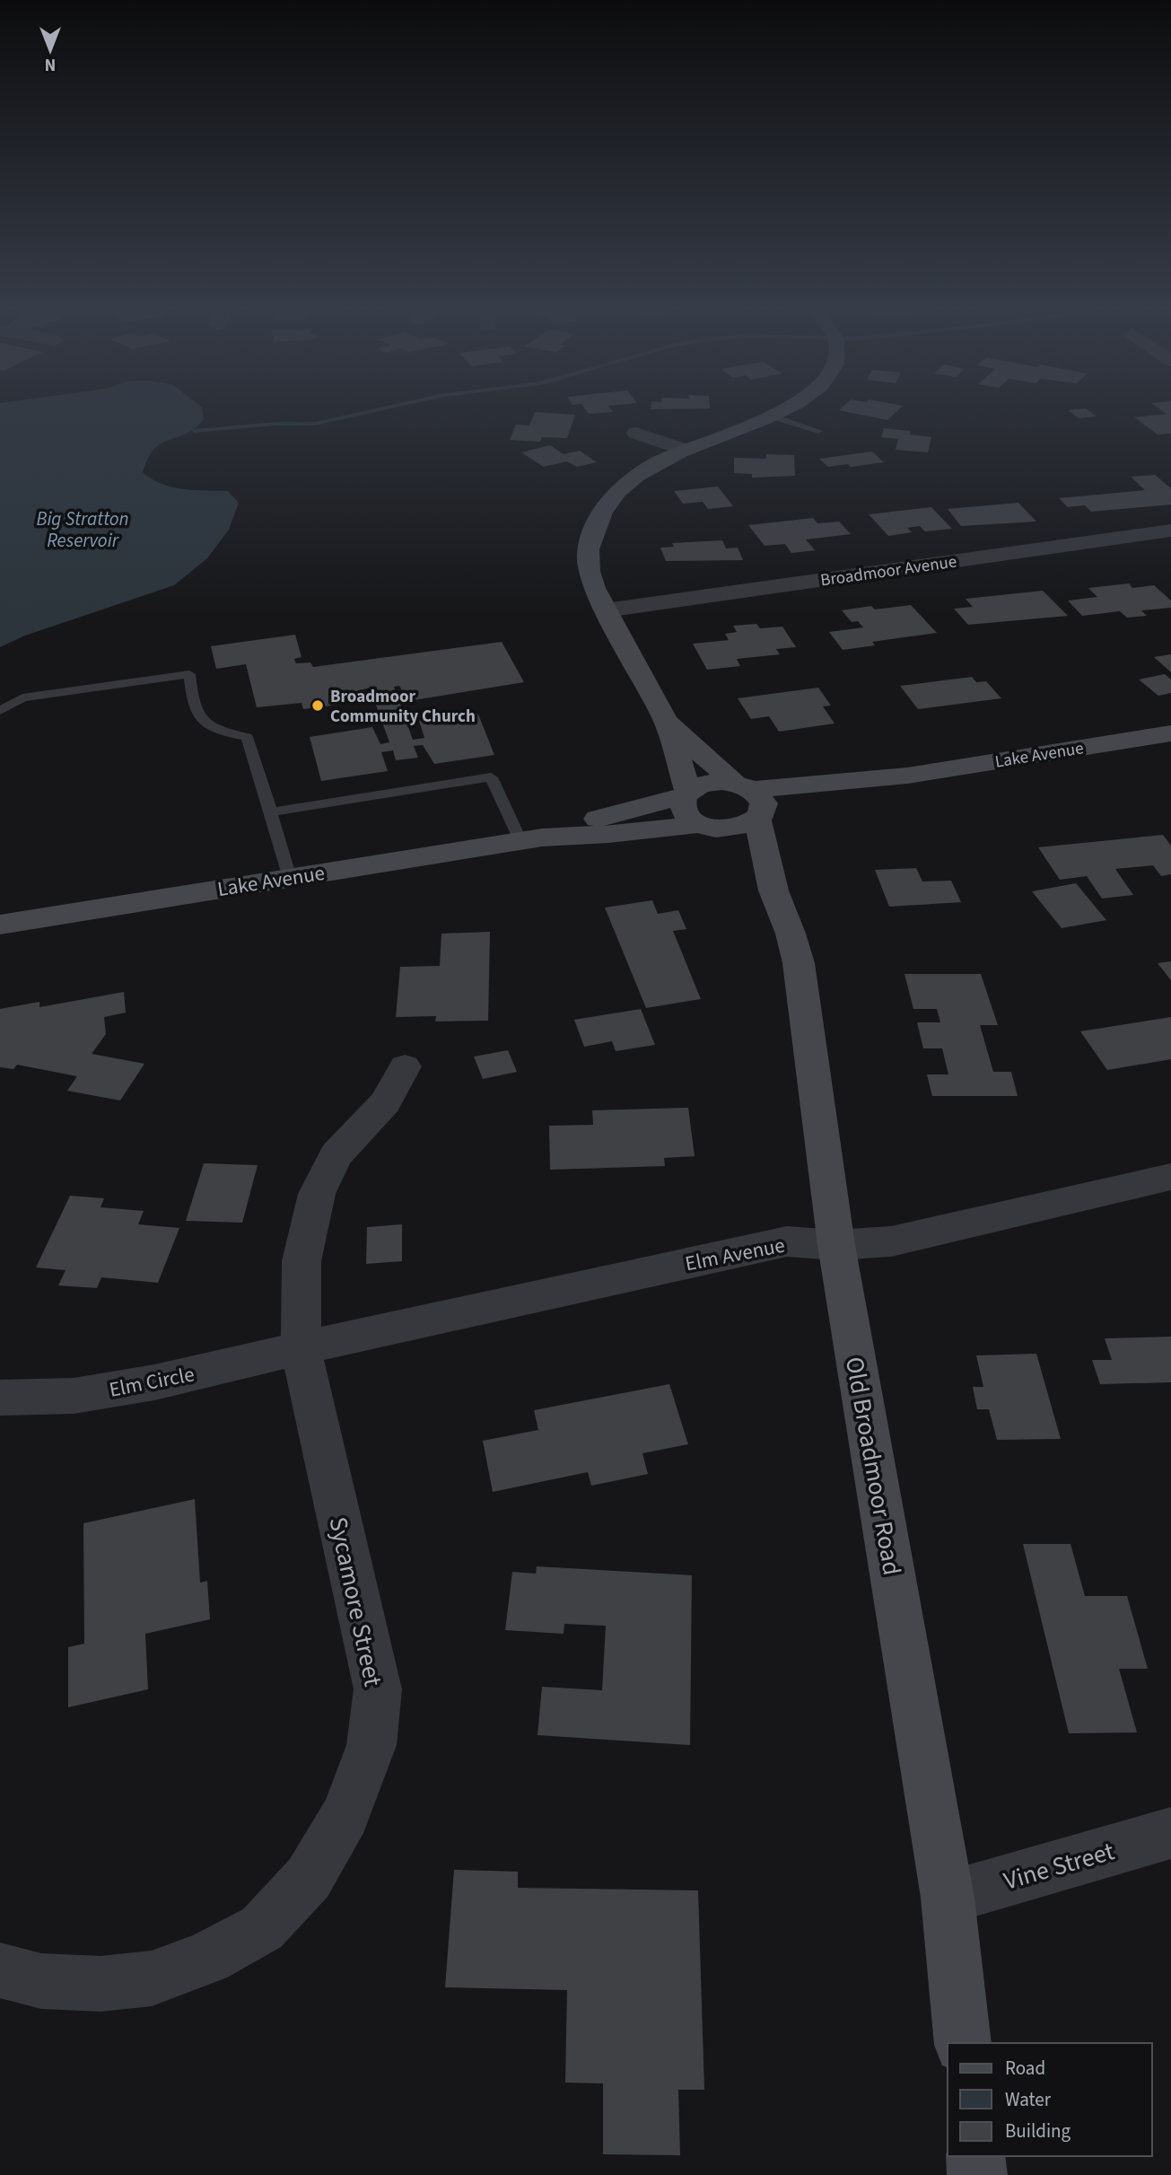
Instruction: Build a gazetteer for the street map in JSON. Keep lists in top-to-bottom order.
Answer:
{
  "streets": {
    "street": [
      "Broadmoor Avenue",
      "Lake Avenue",
      "Elm Avenue",
      "Elm Circle",
      "Old Broadmoor Road",
      "Sycamore Street",
      "Vine Street"
    ]
  },
  "crossings": [
    ["Lake Avenue", "Old Broadmoor Road"],
    ["Elm Avenue", "Elm Circle"],
    ["Elm Avenue", "Old Broadmoor Road"],
    ["Elm Avenue", "Sycamore Street"],
    ["Elm Circle", "Sycamore Street"],
    ["Old Broadmoor Road", "Vine Street"]
  ],
  "water": ["Big Stratton Reservoir"],
  "places": ["Broadmoor Community Church"],
  "legend": ["Road", "Water", "Building"],
  "north": "bottom"
}
